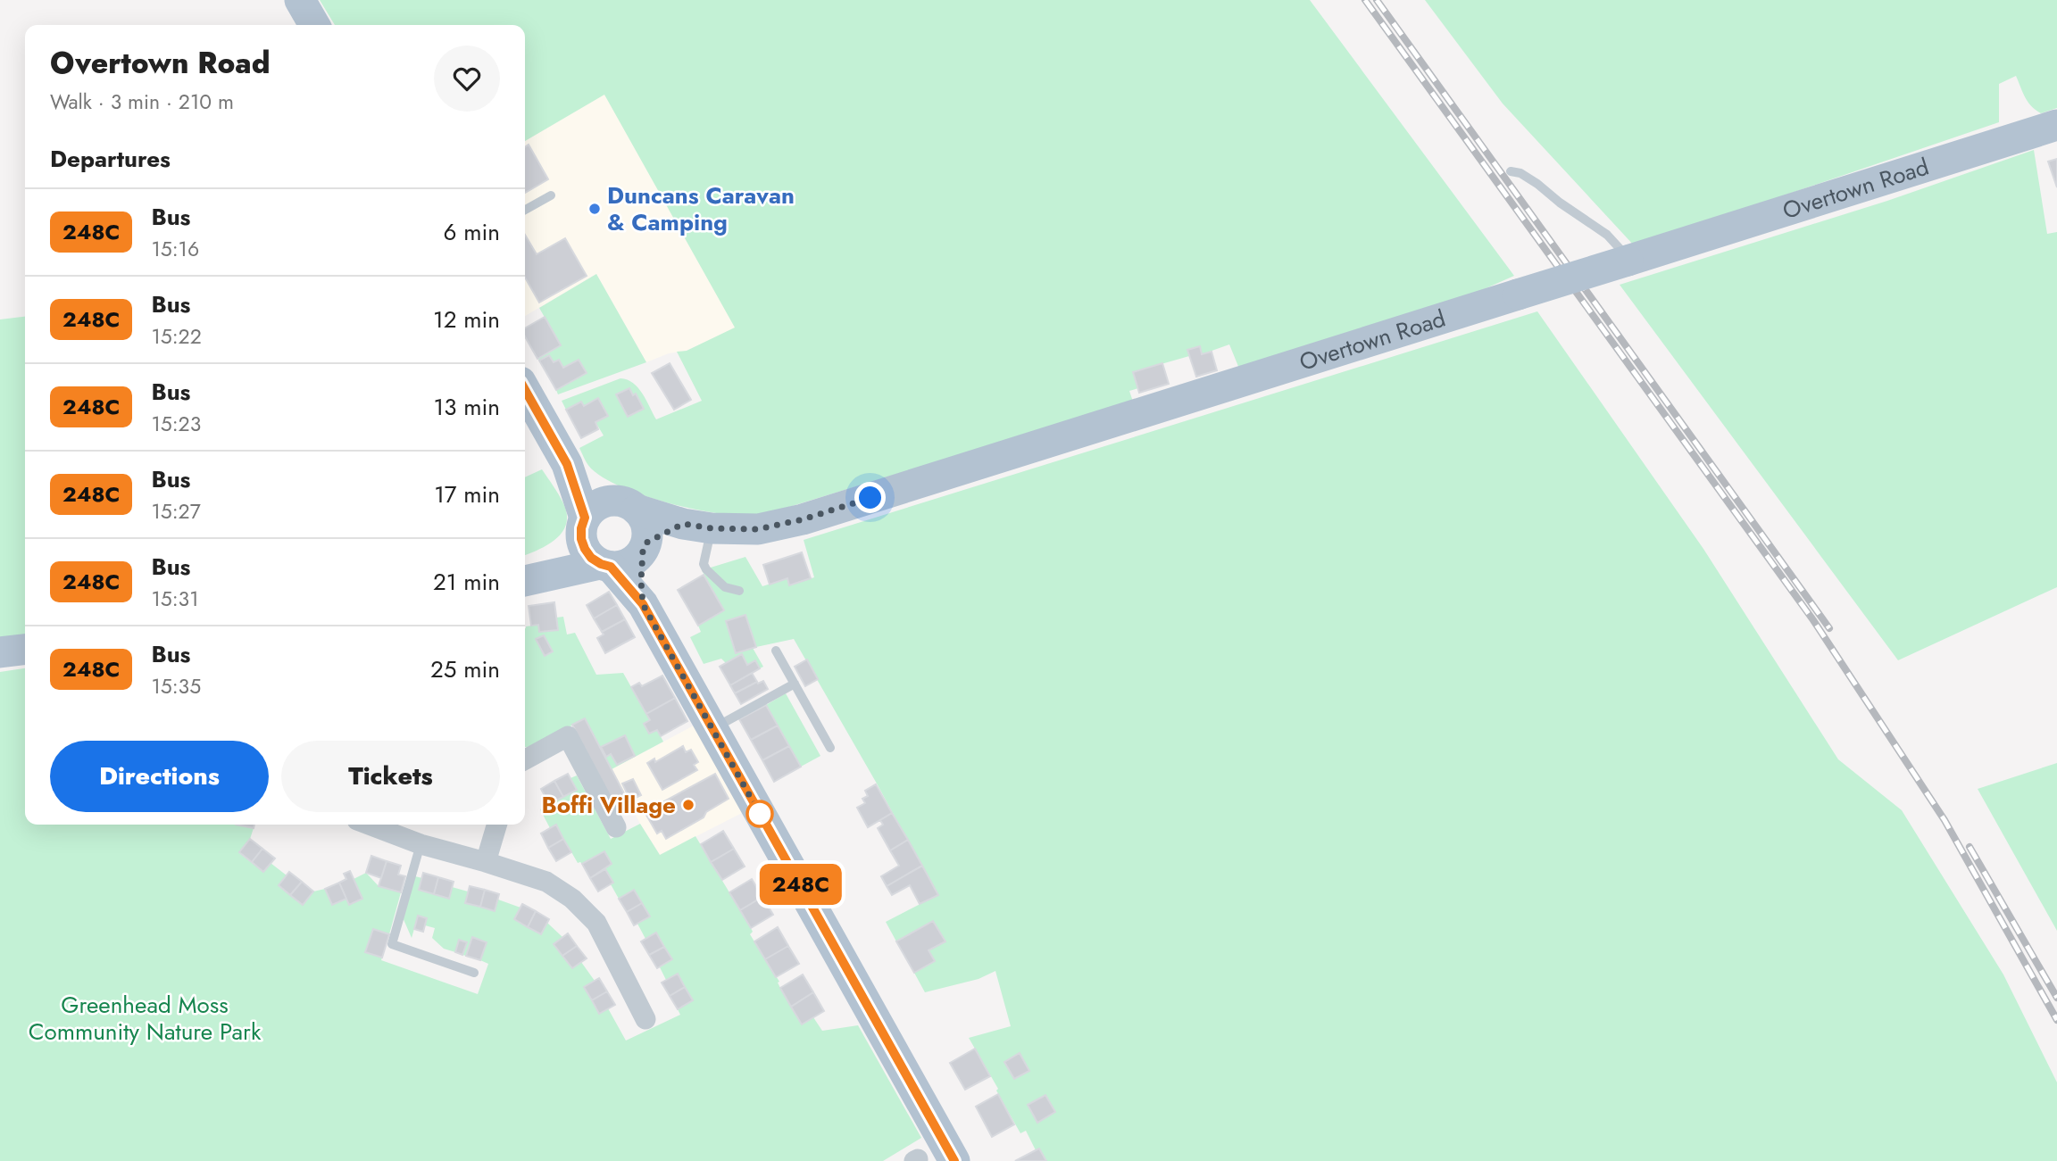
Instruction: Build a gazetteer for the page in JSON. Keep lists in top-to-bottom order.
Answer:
{
  "streets": {
    "main road": ["Overtown Road"]
  },
  "parks": ["Greenhead Moss Community Nature Park"],
  "places": ["Duncans Caravan & Camping", "Boffi Village"],
  "lines": ["bus line 248C"],
  "page": {
    "on_map": "248C",
    "heading": [
      ["Overtown Road", "Walk · 3 min · 210 m"],
      "Departures"
    ],
    "list": [
      {
        "mark": "248C",
        "name": "Bus",
        "note": "15:16",
        "value": "6 min"
      },
      {
        "mark": "248C",
        "name": "Bus",
        "note": "15:22",
        "value": "12 min"
      },
      {
        "mark": "248C",
        "name": "Bus",
        "note": "15:23",
        "value": "13 min"
      },
      {
        "mark": "248C",
        "name": "Bus",
        "note": "15:27",
        "value": "17 min"
      },
      {
        "mark": "248C",
        "name": "Bus",
        "note": "15:31",
        "value": "21 min"
      },
      {
        "mark": "248C",
        "name": "Bus",
        "note": "15:35",
        "value": "25 min"
      }
    ],
    "buttons": ["Directions", "Tickets"]
  }
}
